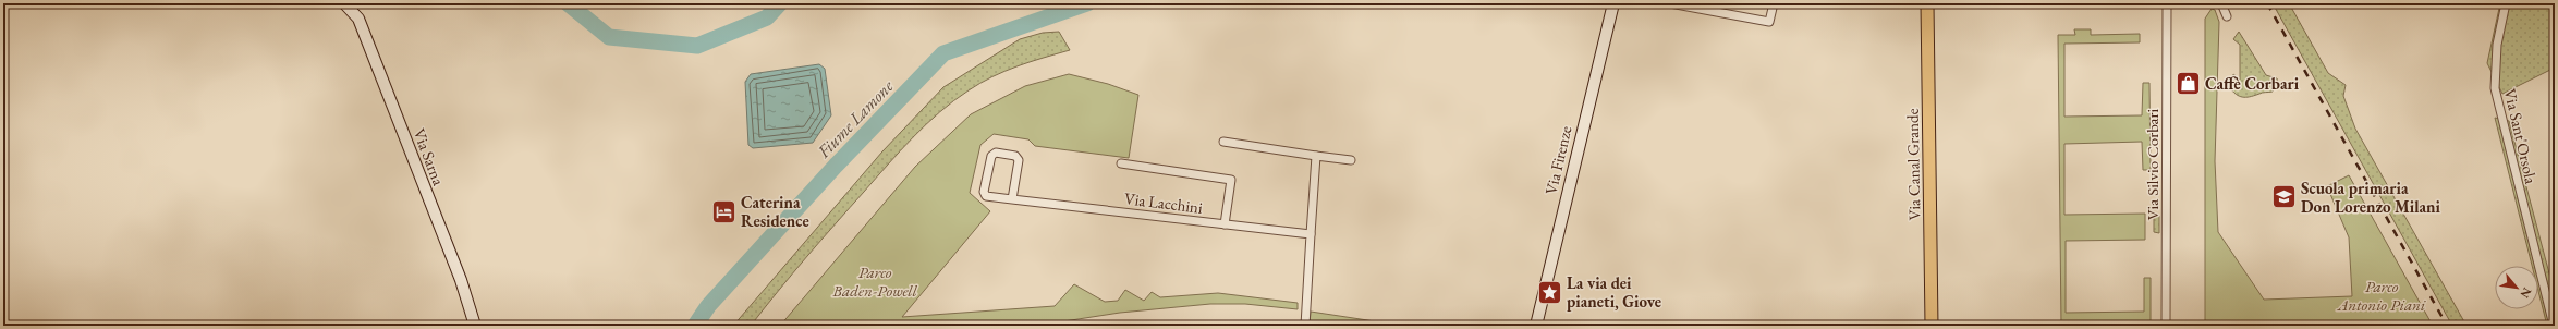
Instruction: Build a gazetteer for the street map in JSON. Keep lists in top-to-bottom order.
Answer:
{
  "streets": {
    "main road": ["Via Canal Grande"],
    "street": [
      "Via Sant'Orsola",
      "Via Sarna",
      "Via Firenze",
      "Via Silvio Corbari",
      "Via Lacchini"
    ]
  },
  "water": ["Fiume Lamone"],
  "parks": ["Parco Baden-Powell", "Parco Antonio Piani"],
  "places": {
    "shop": ["Caffè Corbari"],
    "school or university": ["Scuola primaria Don Lorenzo Milani"],
    "hotel": ["Caterina Residence"],
    "place": ["La via dei pianeti, Giove"]
  },
  "north": "bottom right"
}
